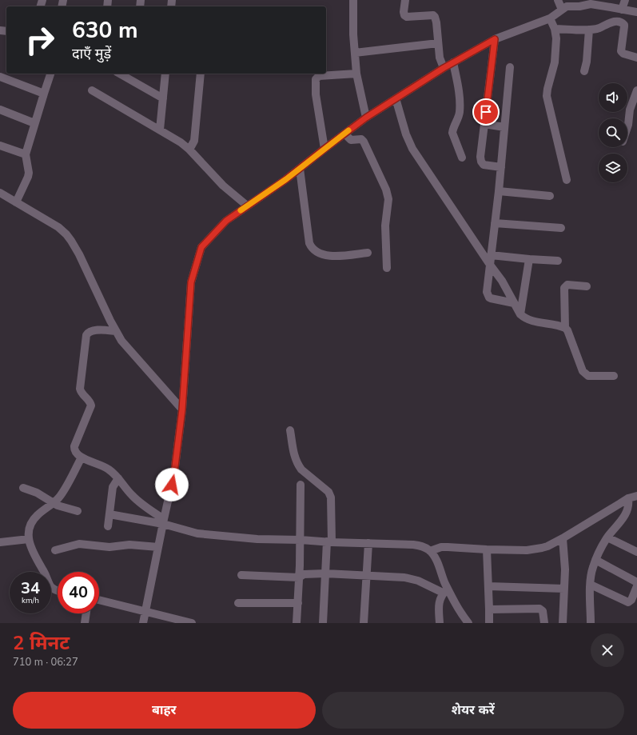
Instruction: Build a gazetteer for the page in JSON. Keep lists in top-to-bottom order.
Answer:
{
  "page": {
    "turn": ["630 m", "दाएँ मुड़ें"],
    "speed": "34 km/h",
    "limit": "40",
    "heading": ["2 मिनट", "710 m · 06:27"],
    "buttons": ["बाहर", "शेयर करें"]
  }
}
